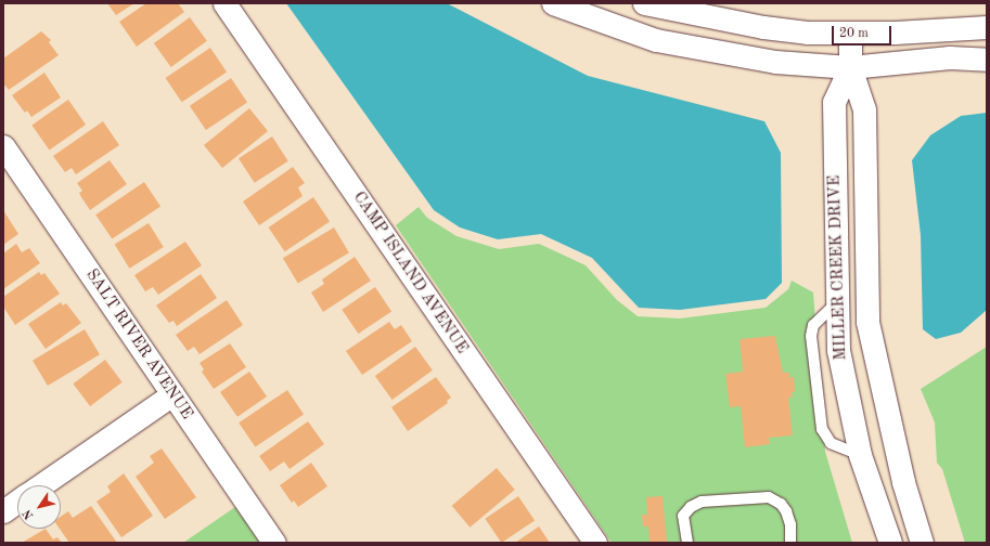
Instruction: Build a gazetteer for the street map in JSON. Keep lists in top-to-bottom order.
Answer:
{
  "streets": {
    "street": ["MILLER CREEK DRIVE", "CAMP ISLAND AVENUE", "SALT RIVER AVENUE"]
  },
  "scale_bar": "20 m",
  "north": "bottom left"
}
